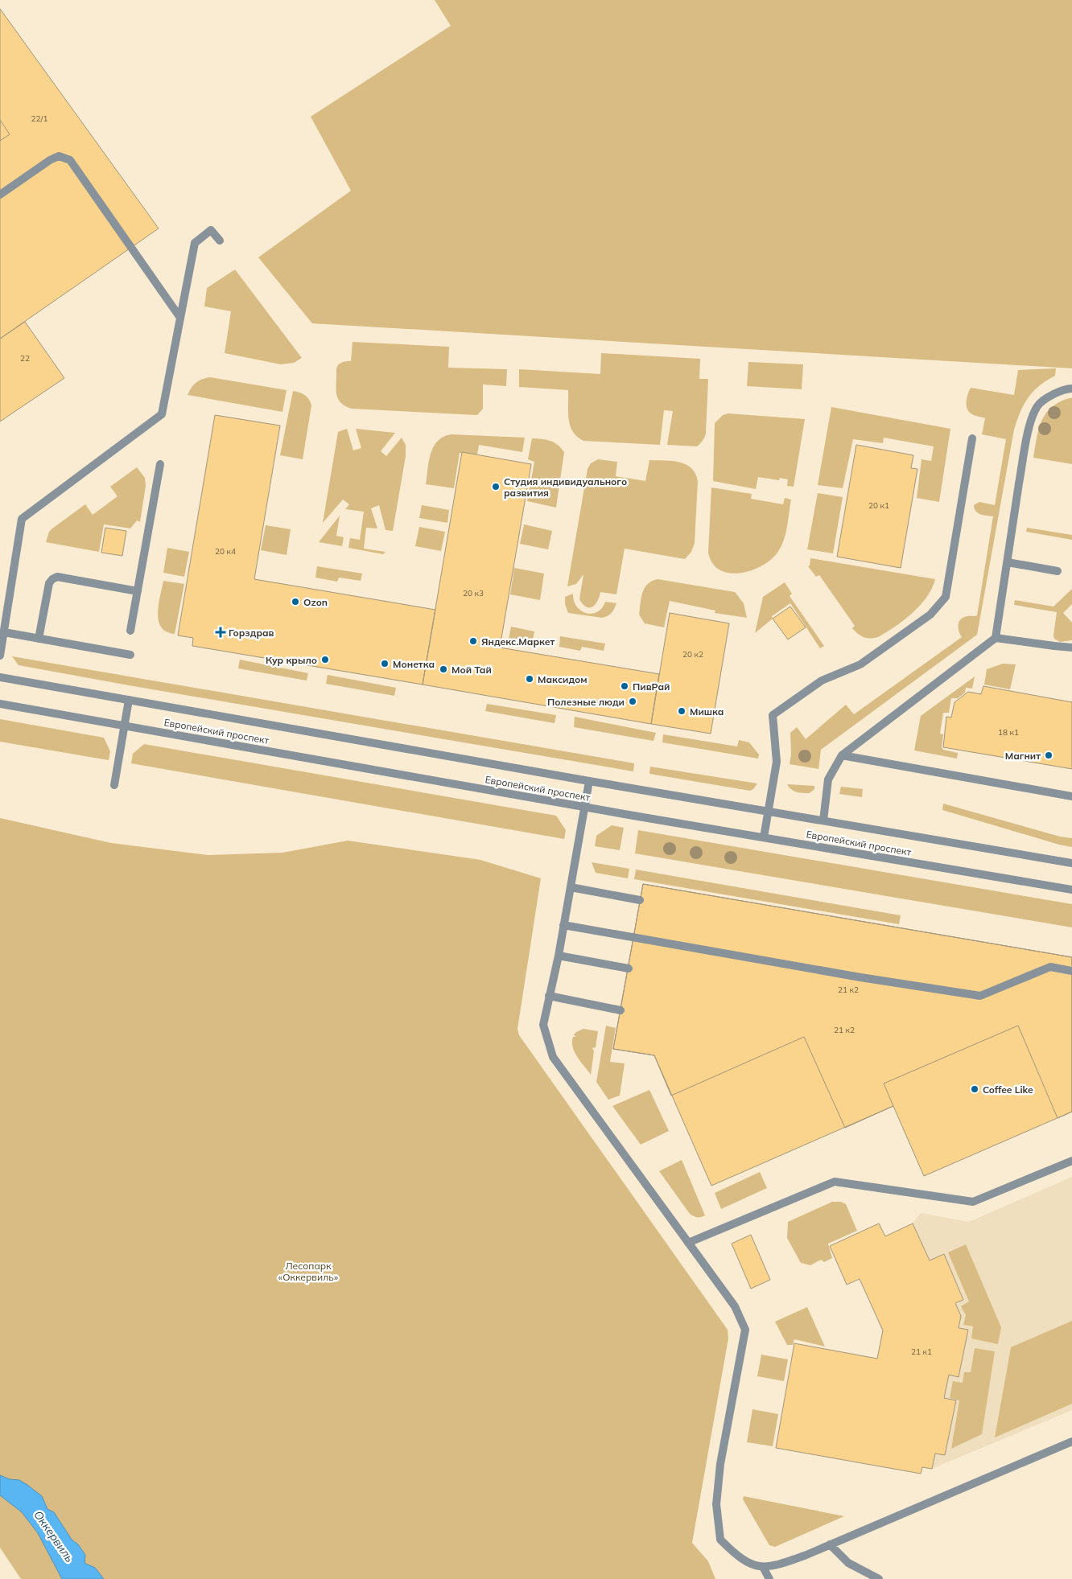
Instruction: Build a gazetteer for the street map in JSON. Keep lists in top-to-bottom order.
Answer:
{
  "streets": {
    "street": ["Европейский проспект"]
  },
  "water": ["Оккервиль"],
  "parks": ["Лесопарк «Оккервиль»"],
  "places": {
    "other": [
      "Студия индивидуального развития",
      "Ozon",
      "Яндекс.Маркет",
      "Кур крыло",
      "Монетка",
      "Мой Тай",
      "Максидом",
      "ПивРай",
      "Полезные люди",
      "Мишка",
      "Магнит",
      "Coffee Like"
    ],
    "health": ["Горздрав"]
  },
  "house_numbers": [
    "22/1",
    "22",
    "20 к1",
    "20 к4",
    "20 к3",
    "20 к2",
    "18 к1",
    "21 к2",
    "21 к2",
    "21 к1"
  ]
}
